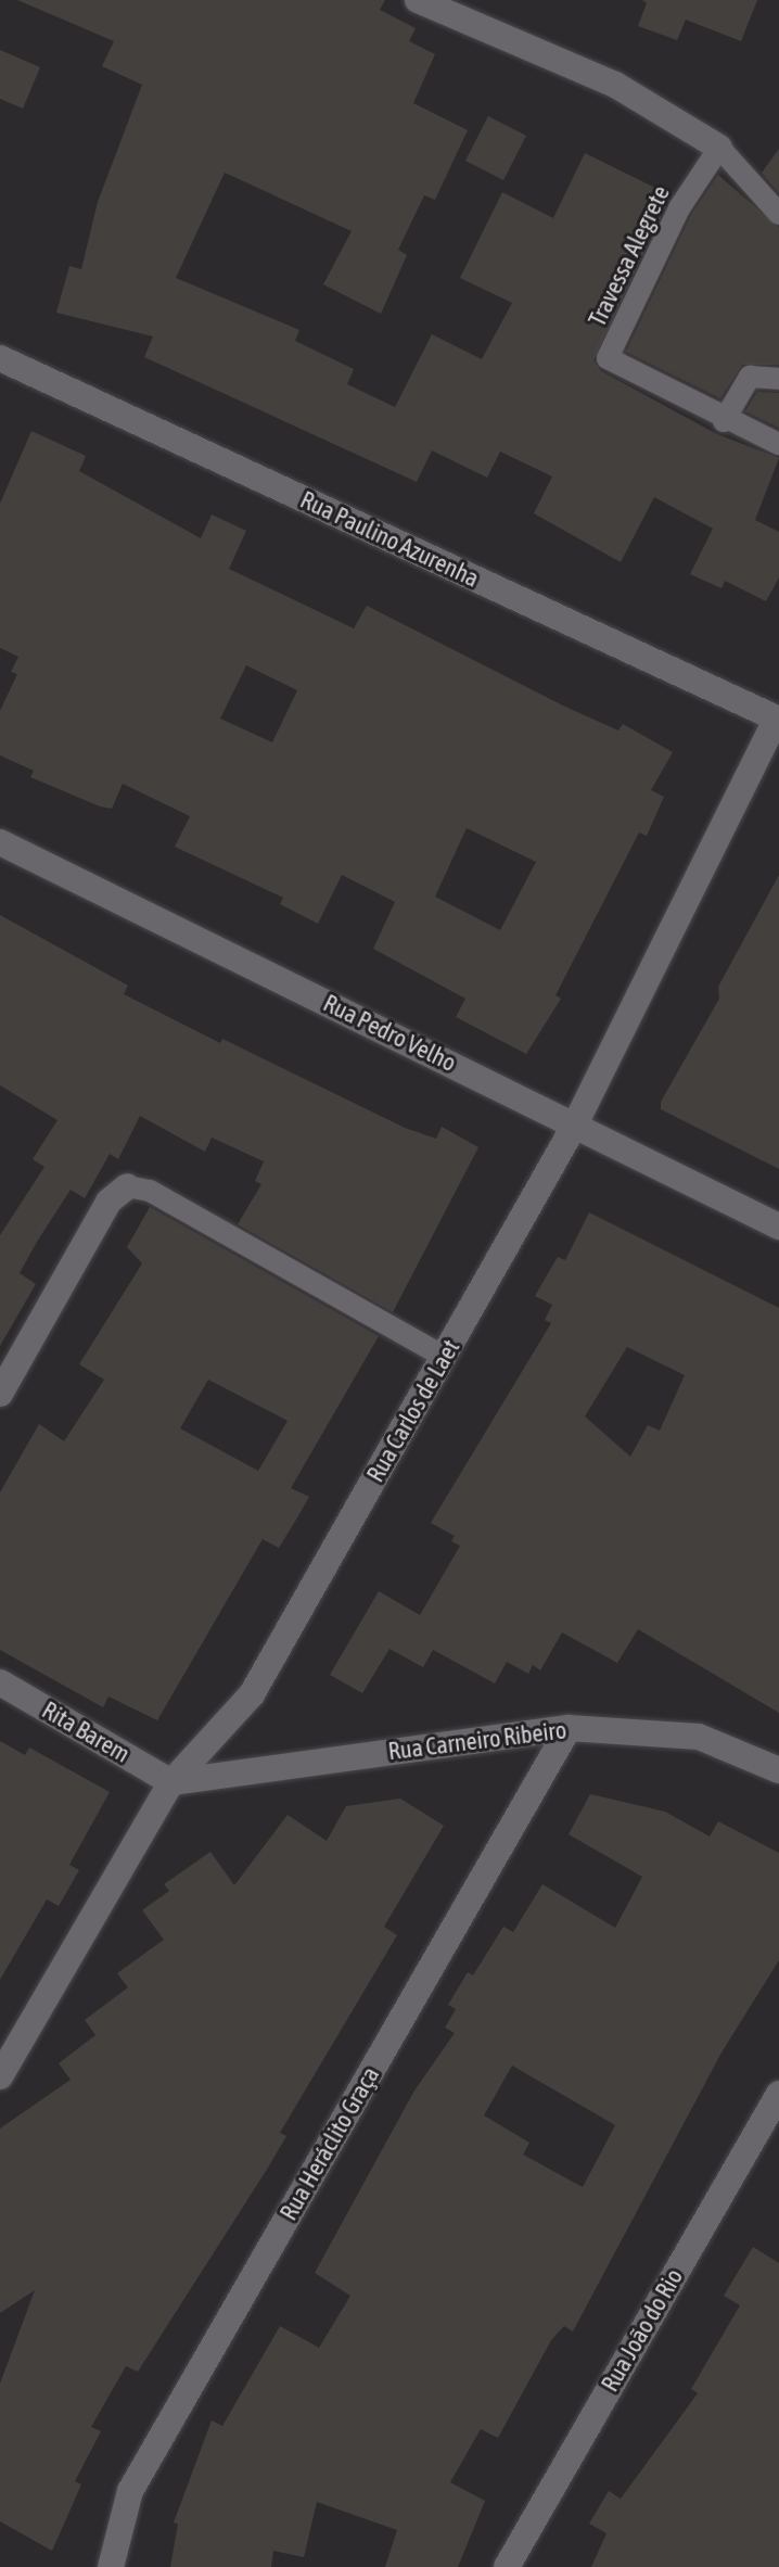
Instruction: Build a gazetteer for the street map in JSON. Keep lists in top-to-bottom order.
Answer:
{
  "streets": {
    "street": [
      "Rua Paulino Azurenha",
      "Rua Pedro Velho",
      "Rua Carlos de Laet",
      "Rita Barem",
      "Rua Carneiro Ribeiro",
      "Rua Heráclito Graça",
      "Rua João do Rio"
    ],
    "lane": ["Travessa Alegrete"]
  },
  "crossings": [
    ["Rua Paulino Azurenha", "Rua Carlos de Laet"],
    ["Rua Pedro Velho", "Rua Carlos de Laet"],
    ["Rua Carlos de Laet", "Rita Barem"],
    ["Rua Carlos de Laet", "Rua Carneiro Ribeiro"],
    ["Rita Barem", "Rua Carneiro Ribeiro"],
    ["Rua Carneiro Ribeiro", "Rua Heráclito Graça"]
  ]
}
